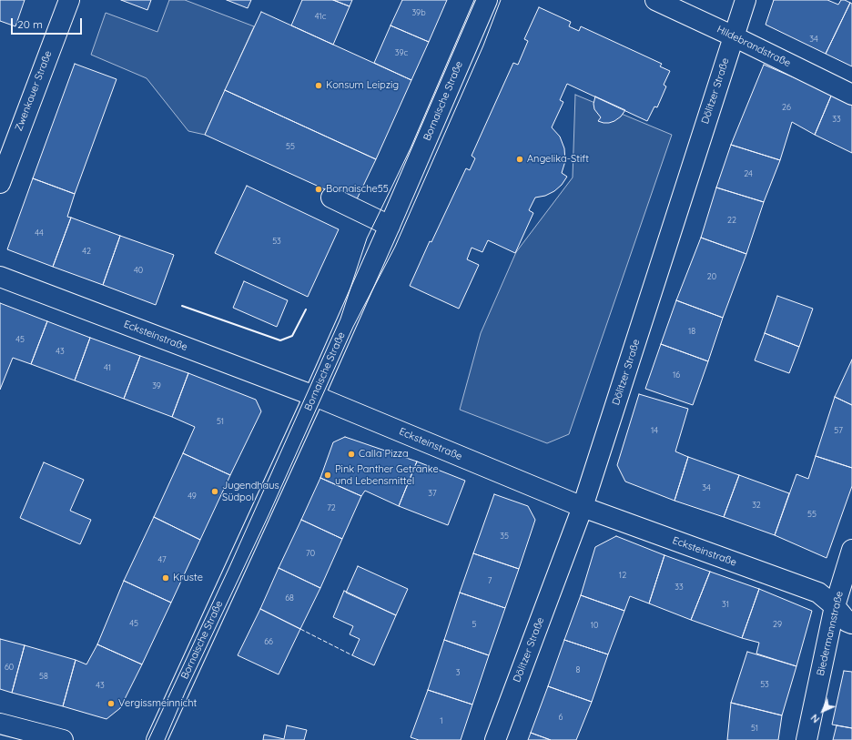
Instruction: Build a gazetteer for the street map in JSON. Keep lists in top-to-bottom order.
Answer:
{
  "streets": {
    "street": [
      "Hildebrandstraße",
      "Zwenkauer Straße",
      "Dölitzer Straße",
      "Bornaische Straße",
      "Ecksteinstraße",
      "Biedermannstraße"
    ]
  },
  "crossings": [
    ["Hildebrandstraße", "Dölitzer Straße"],
    ["Dölitzer Straße", "Ecksteinstraße"],
    ["Bornaische Straße", "Ecksteinstraße"],
    ["Ecksteinstraße", "Biedermannstraße"]
  ],
  "places": [
    "Konsum Leipzig",
    "Angelika-Stift",
    "Bornaische55",
    "Calla Pizza",
    "Pink Panther Getränke und Lebensmittel",
    "Jugendhaus Südpol",
    "Kruste",
    "Vergissmeinnicht"
  ],
  "house_numbers": [
    "39b",
    "41c",
    "34",
    "39c",
    "26",
    "33",
    "55",
    "24",
    "22",
    "44",
    "53",
    "42",
    "40",
    "20",
    "18",
    "45",
    "43",
    "41",
    "16",
    "39",
    "51",
    "14",
    "57",
    "34",
    "37",
    "49",
    "32",
    "72",
    "55",
    "35",
    "70",
    "47",
    "12",
    "7",
    "33",
    "68",
    "31",
    "45",
    "5",
    "29",
    "10",
    "66",
    "60",
    "8",
    "3",
    "58",
    "53",
    "43",
    "6",
    "1",
    "51"
  ],
  "scale_bar": "20 m",
  "north": "bottom left"
}
